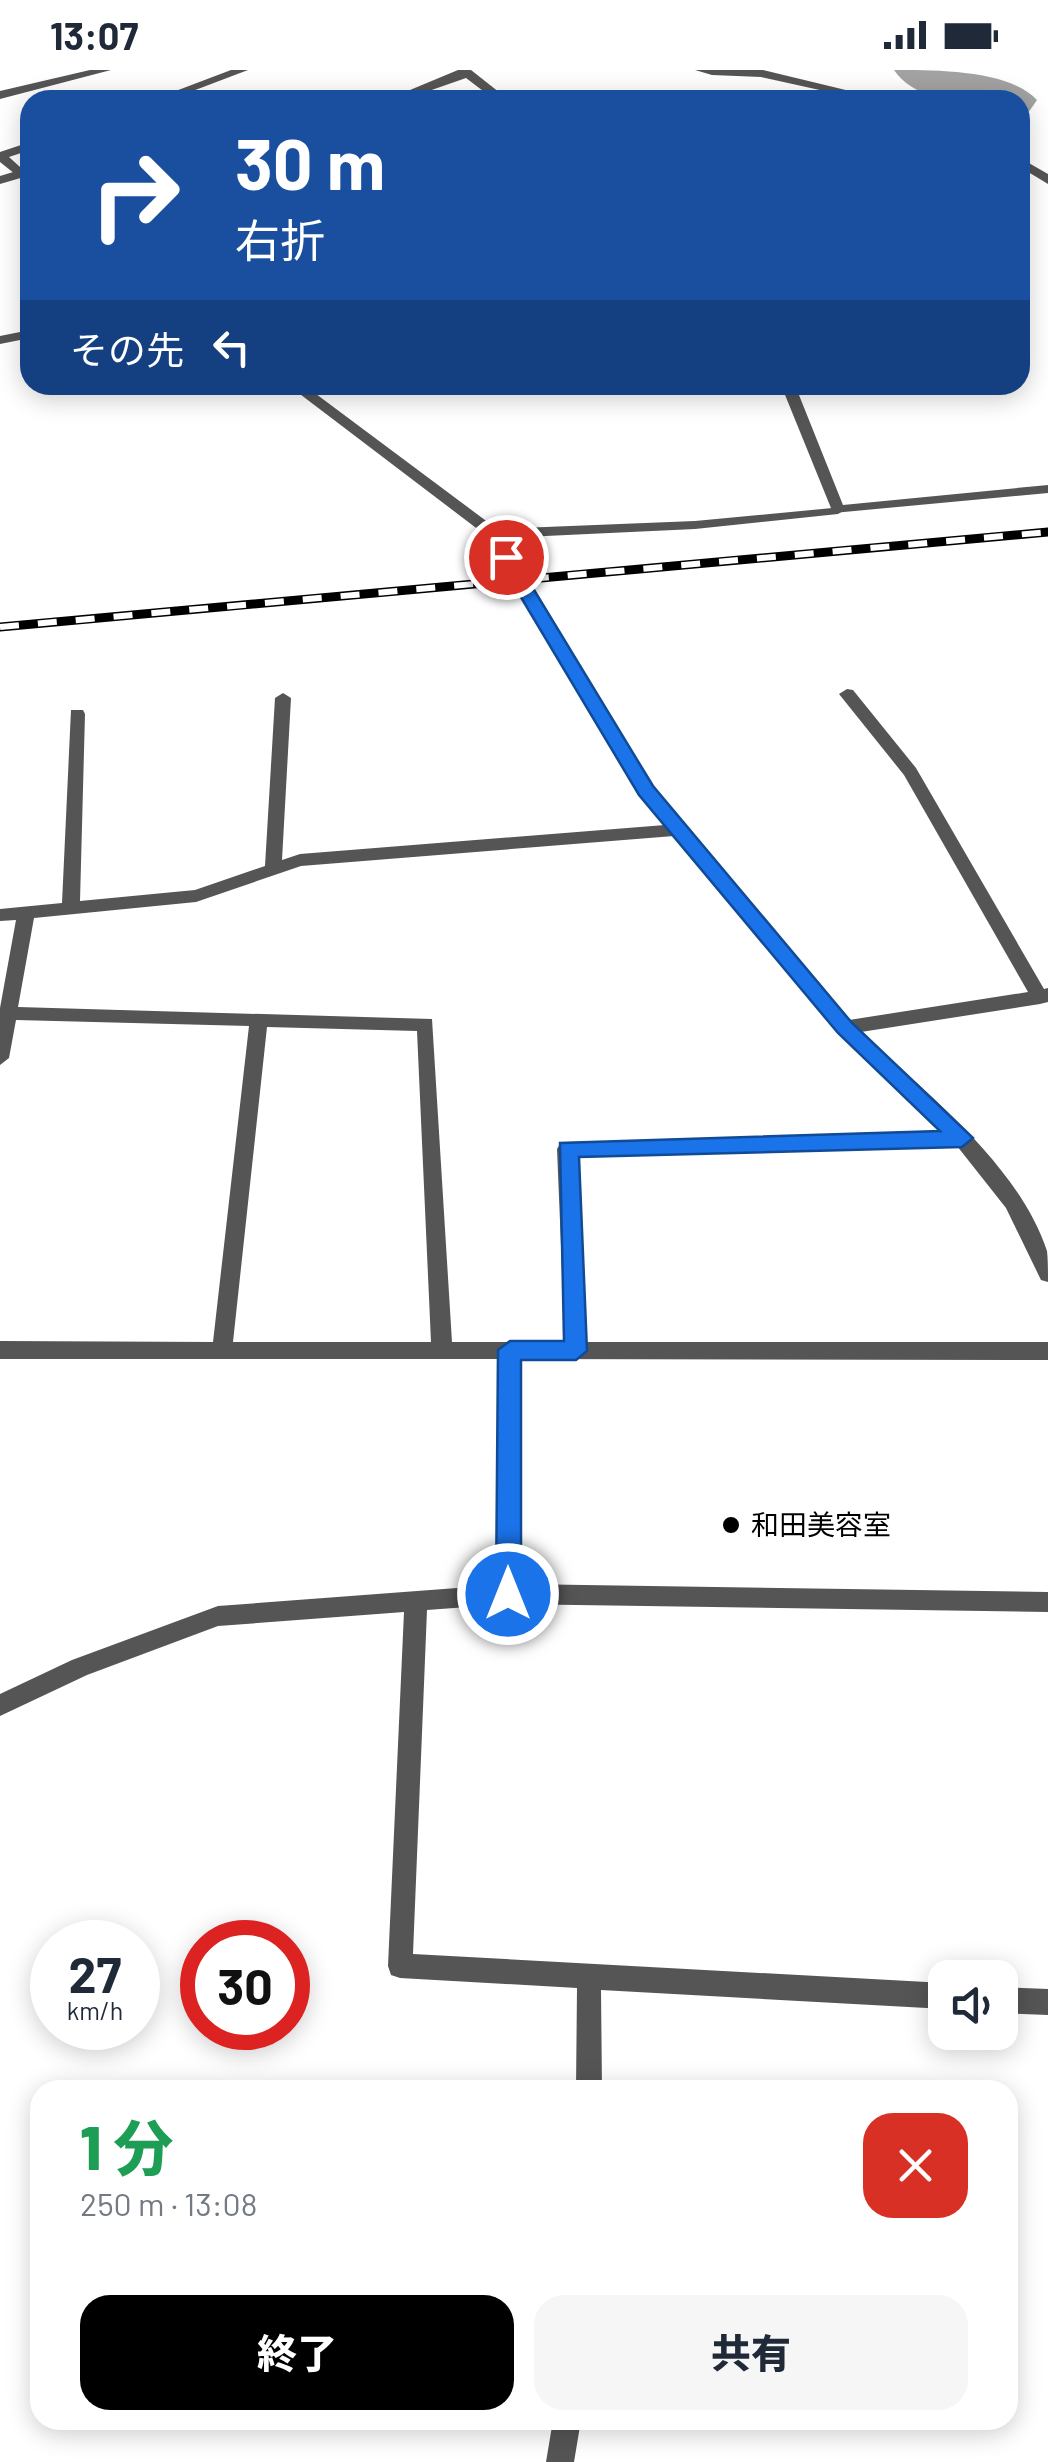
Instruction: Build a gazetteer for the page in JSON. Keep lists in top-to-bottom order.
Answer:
{
  "places": ["和田美容室"],
  "page": {
    "status": "13:07",
    "turn": ["30 m", "右折"],
    "then": "その先",
    "speed": "27 km/h",
    "limit": "30",
    "heading": ["1 分", "250 m · 13:08"],
    "buttons": ["終了", "共有"]
  }
}
